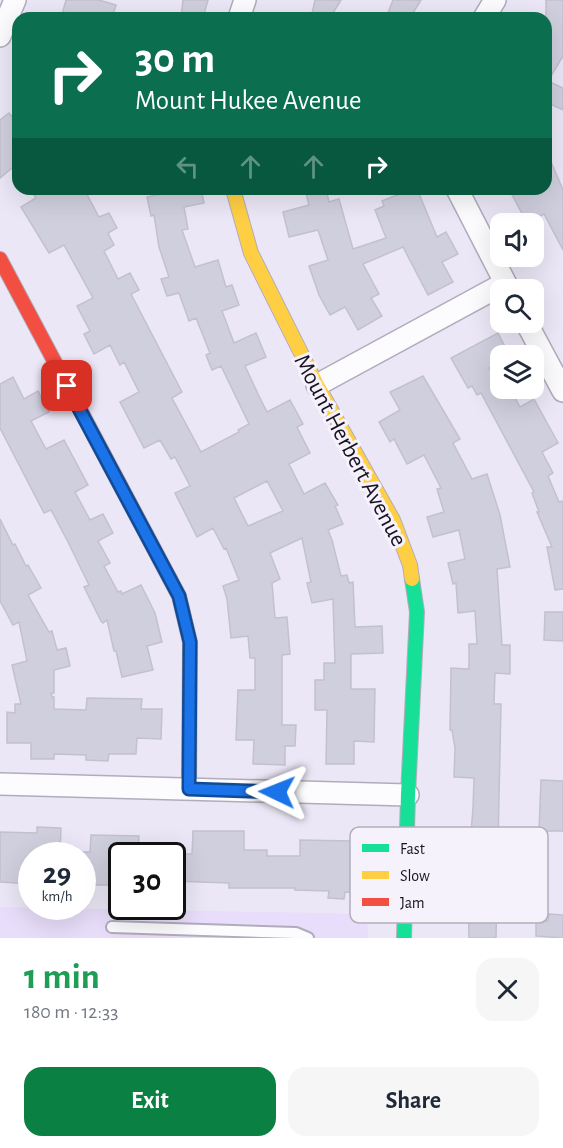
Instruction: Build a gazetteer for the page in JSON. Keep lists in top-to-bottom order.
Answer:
{
  "streets": {
    "street": ["Mount Herbert Avenue"]
  },
  "legend": ["Fast", "Slow", "Jam"],
  "page": {
    "turn": ["30 m", "Mount Hukee Avenue"],
    "speed": "29 km/h",
    "limit": "30",
    "heading": ["1 min", "180 m · 12:33"],
    "buttons": ["Exit", "Share"]
  }
}
